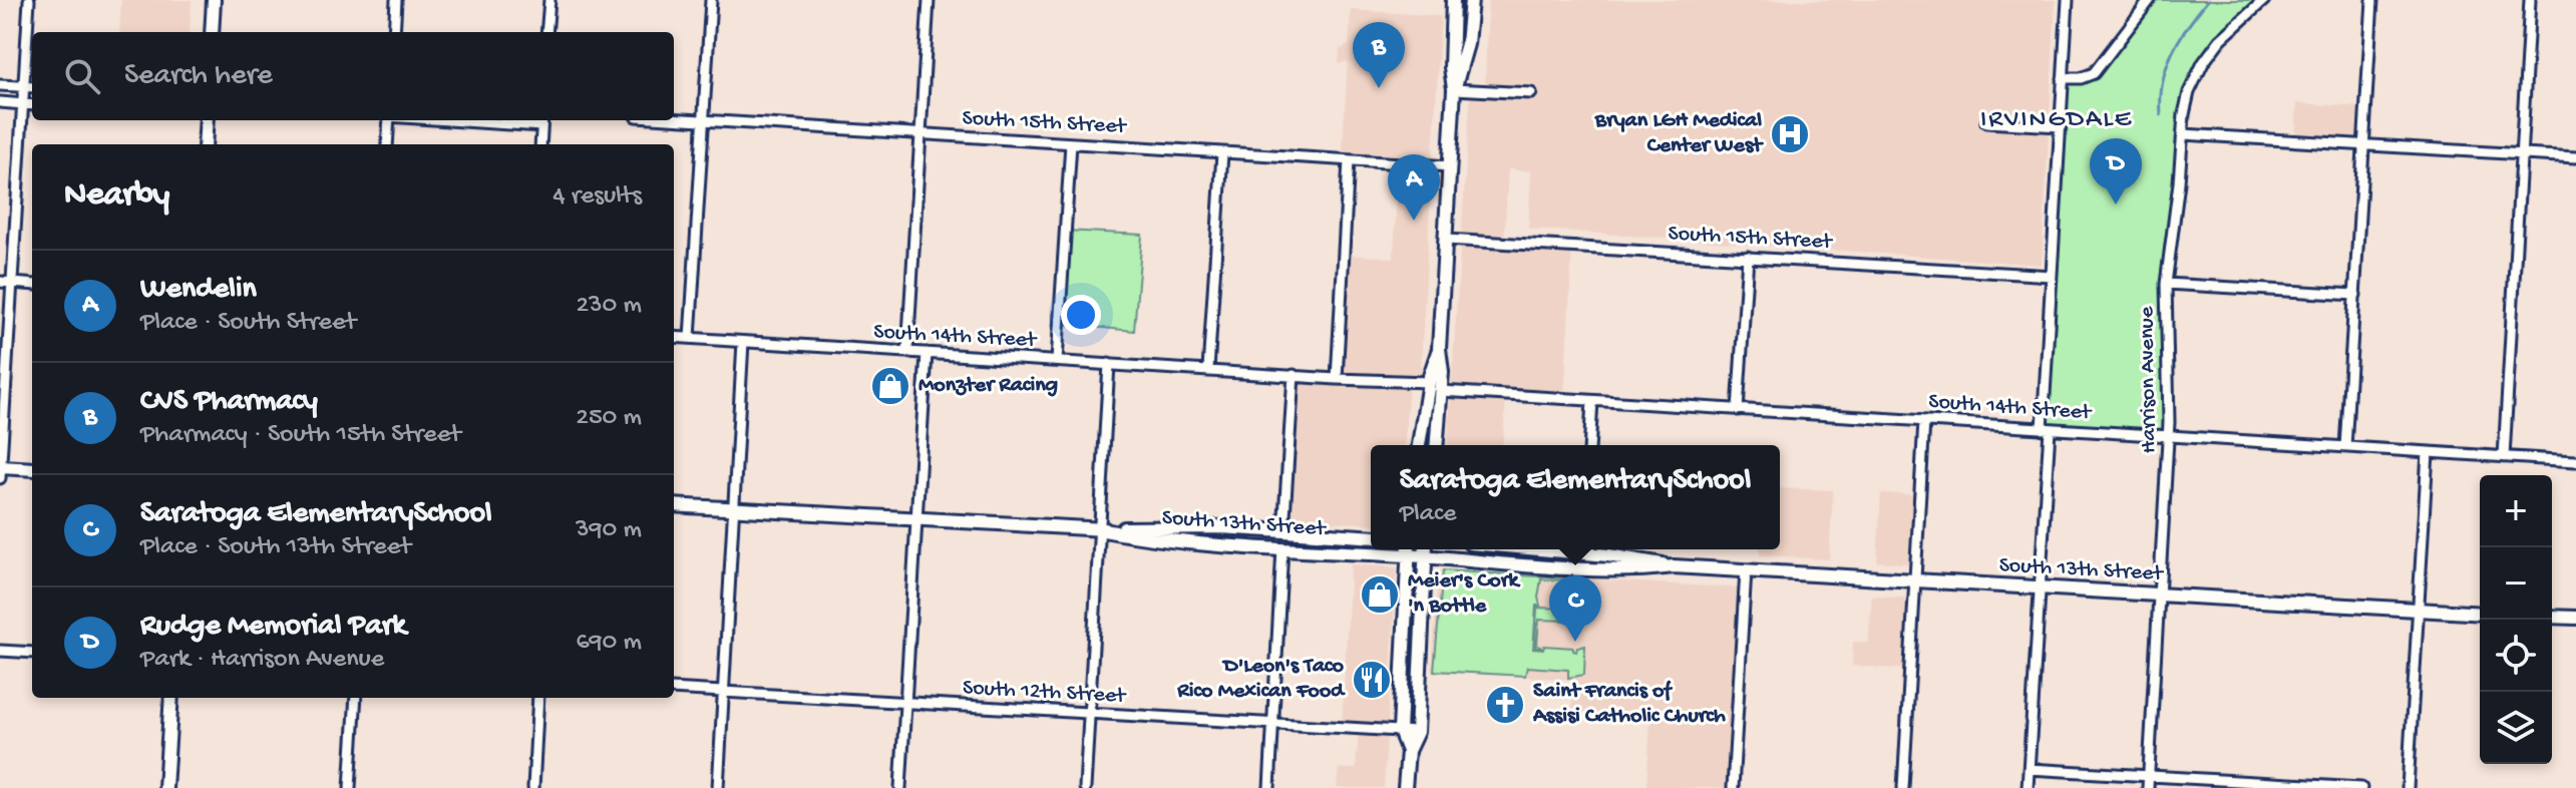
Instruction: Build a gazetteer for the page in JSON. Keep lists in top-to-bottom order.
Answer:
{
  "streets": {
    "main road": ["South 13th Street"],
    "street": [
      "South 15th Street",
      "South 14th Street",
      "Harrison Avenue",
      "South 12th Street"
    ]
  },
  "crossings": [
    ["South 14th Street", "Harrison Avenue"],
    ["Harrison Avenue", "South 13th Street"]
  ],
  "districts": ["IRVINGDALE"],
  "places": {
    "hospital": ["Bryan LGH Medical Center West"],
    "shop": ["Monzter Racing", "Meier's Cork 'n Bottle"],
    "restaurant": ["D'Leon's Taco Rico Mexican Food"],
    "church": ["Saint Francis of Assisi Catholic Church"]
  },
  "page": {
    "pins": [
      "B",
      "D",
      "A",
      "C"
    ],
    "search": "Search here",
    "heading": ["Nearby", "4 results"],
    "list": [
      {
        "mark": "A",
        "name": "Wendelin",
        "note": "Place · South Street",
        "value": "230 m"
      },
      {
        "mark": "B",
        "name": "CVS Pharmacy",
        "note": "Pharmacy · South 15th Street",
        "value": "250 m"
      },
      {
        "mark": "C",
        "name": "Saratoga ElementarySchool",
        "note": "Place · South 13th Street",
        "value": "390 m"
      },
      {
        "mark": "D",
        "name": "Rudge Memorial Park",
        "note": "Park · Harrison Avenue",
        "value": "690 m"
      }
    ],
    "popup": ["Saratoga ElementarySchool", "Place"],
    "map_buttons": ["+", "−"]
  }
}
